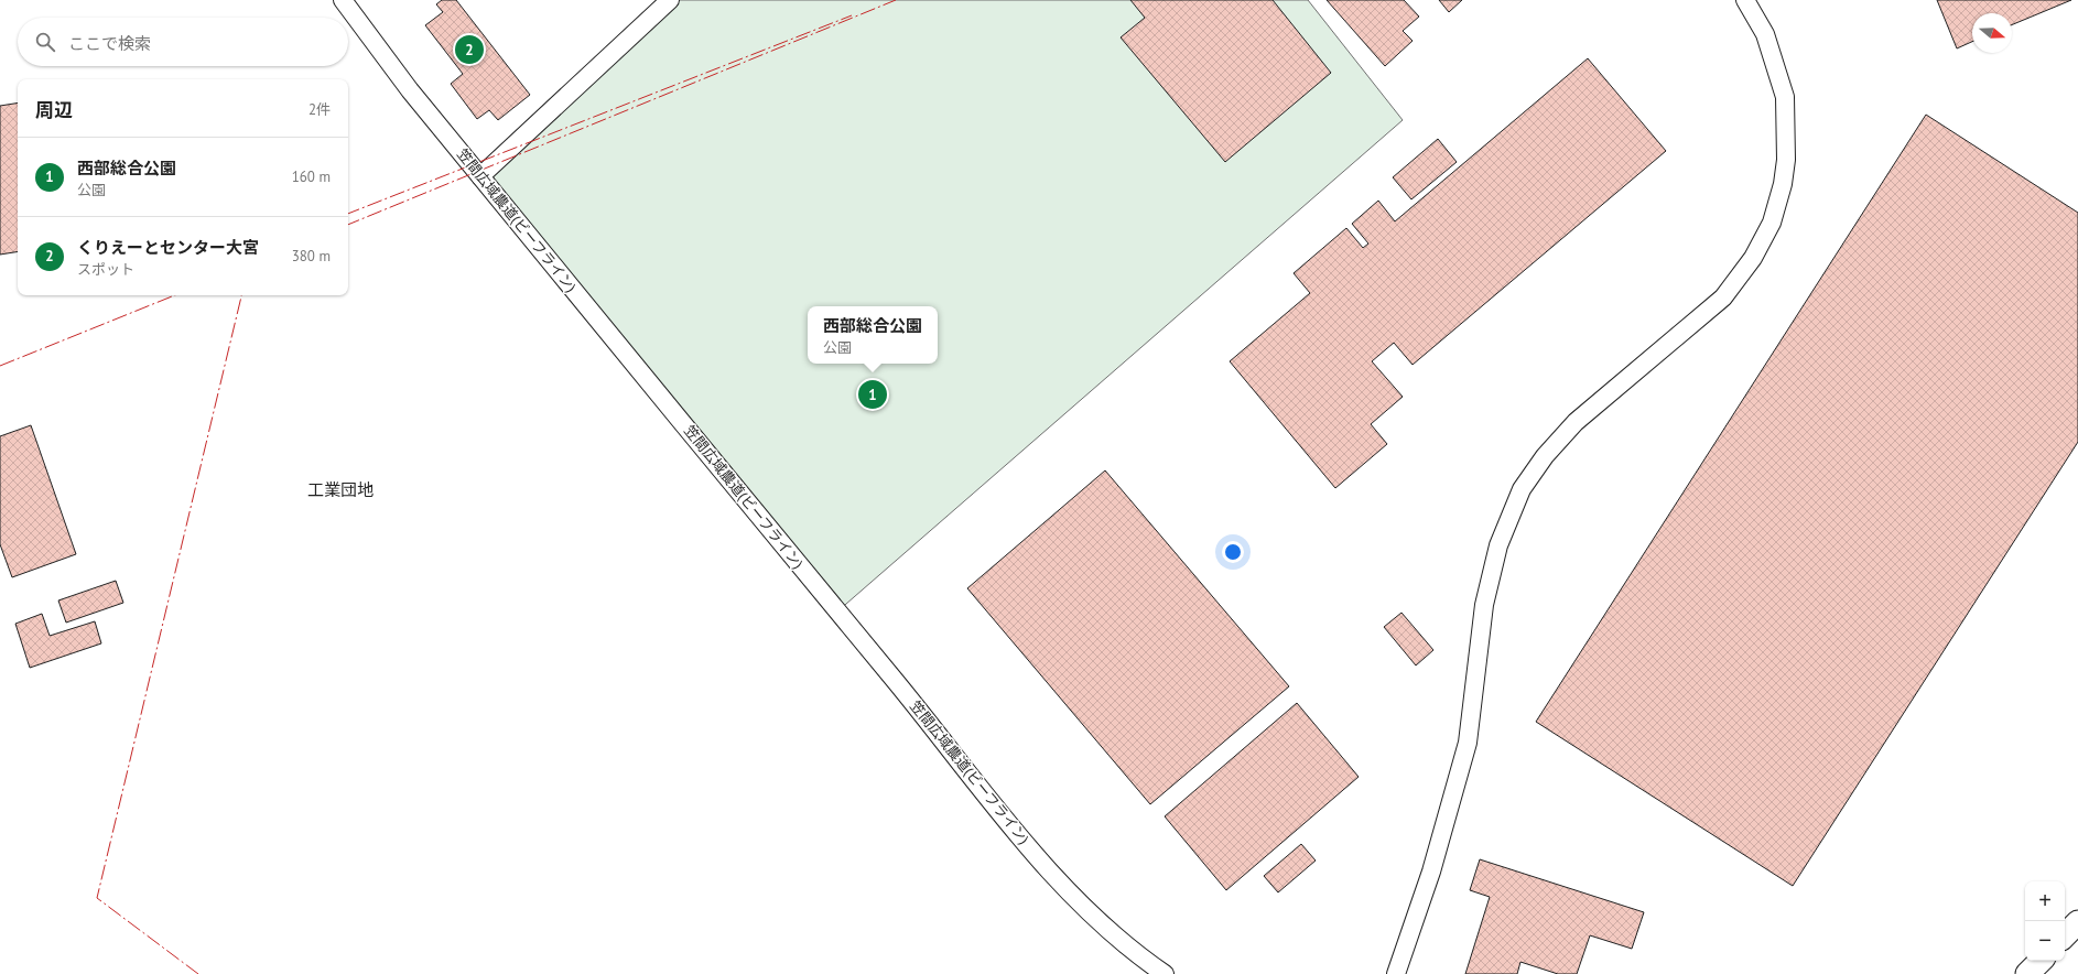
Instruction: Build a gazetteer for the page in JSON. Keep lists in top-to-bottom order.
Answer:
{
  "streets": {
    "street": ["笠間広域農道(ビーフライン)"]
  },
  "districts": ["工業団地"],
  "north": "right",
  "page": {
    "search": "ここで検索",
    "pins": ["2", "1"],
    "heading": ["周辺", "2件"],
    "list": [
      {
        "mark": "1",
        "name": "西部総合公園",
        "note": "公園",
        "value": "160 m"
      },
      {
        "mark": "2",
        "name": "くりえーとセンター大宮",
        "note": "スポット",
        "value": "380 m"
      }
    ],
    "popup": ["西部総合公園", "公園"],
    "map_buttons": ["+", "−"]
  }
}
